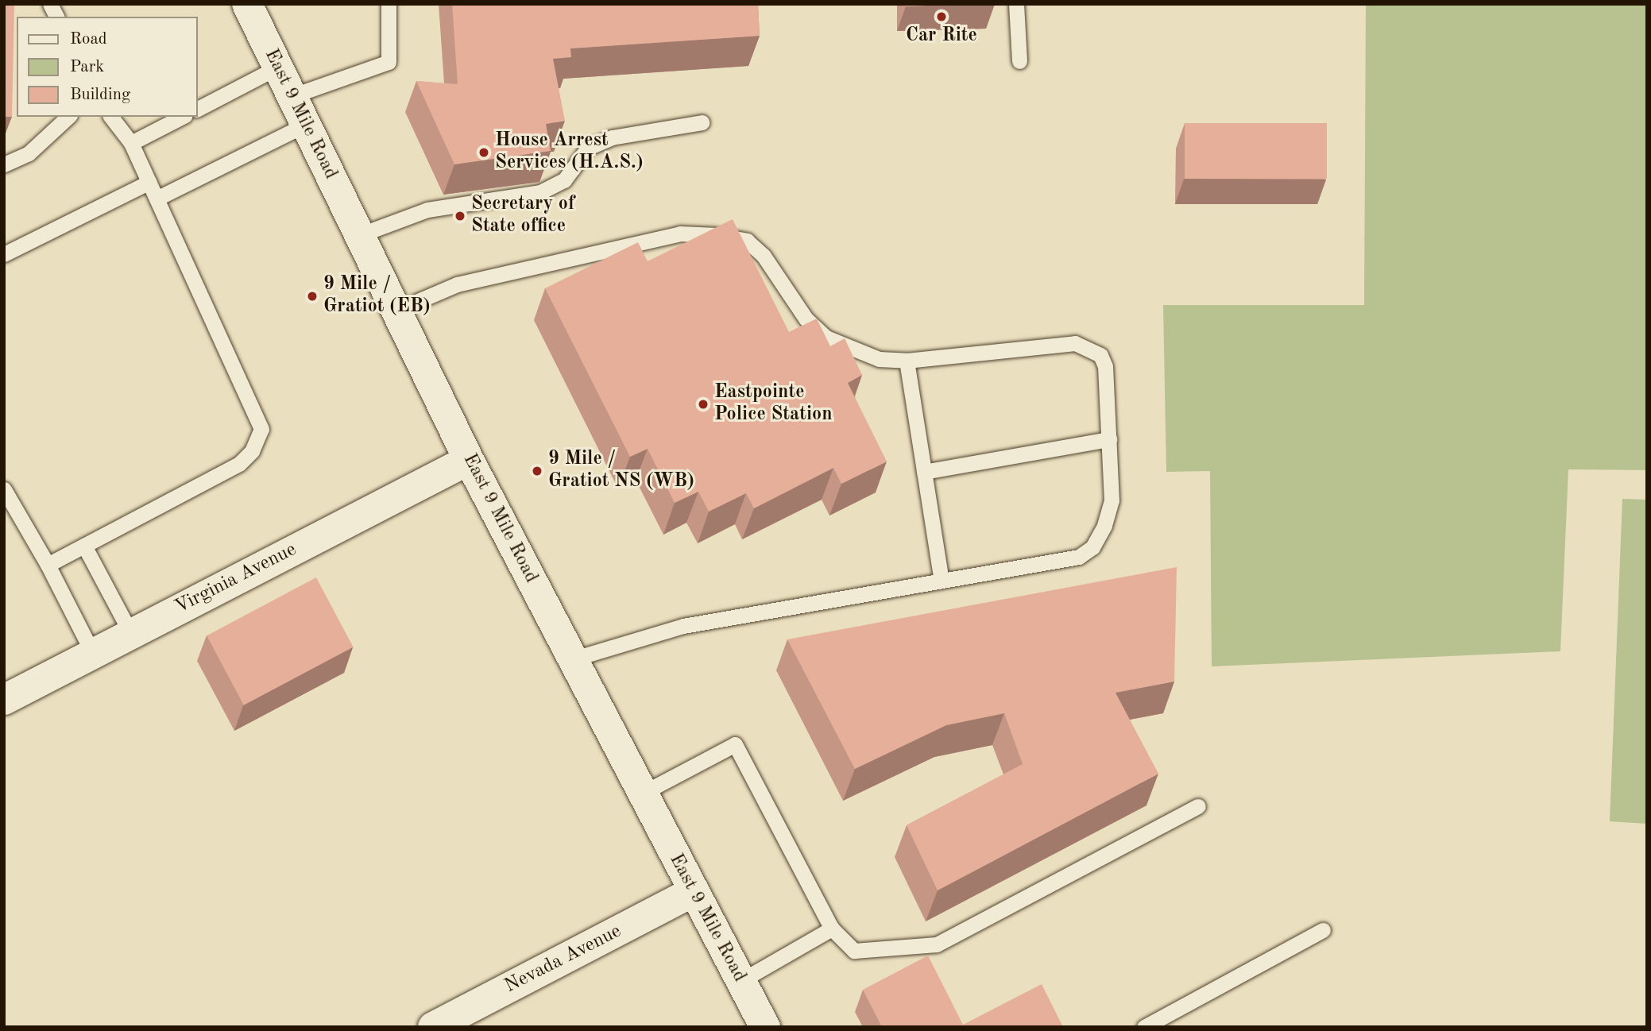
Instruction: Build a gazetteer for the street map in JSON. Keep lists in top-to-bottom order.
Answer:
{
  "streets": {
    "main road": ["East 9 Mile Road", "Virginia Avenue", "Nevada Avenue"]
  },
  "crossings": [
    ["East 9 Mile Road", "Virginia Avenue"],
    ["East 9 Mile Road", "Nevada Avenue"]
  ],
  "places": [
    "Car Rite",
    "House Arrest Services (H.A.S.)",
    "Secretary of State office",
    "9 Mile / Gratiot (EB)",
    "Eastpointe Police Station",
    "9 Mile / Gratiot NS (WB)"
  ],
  "legend": ["Road", "Park", "Building"]
}
